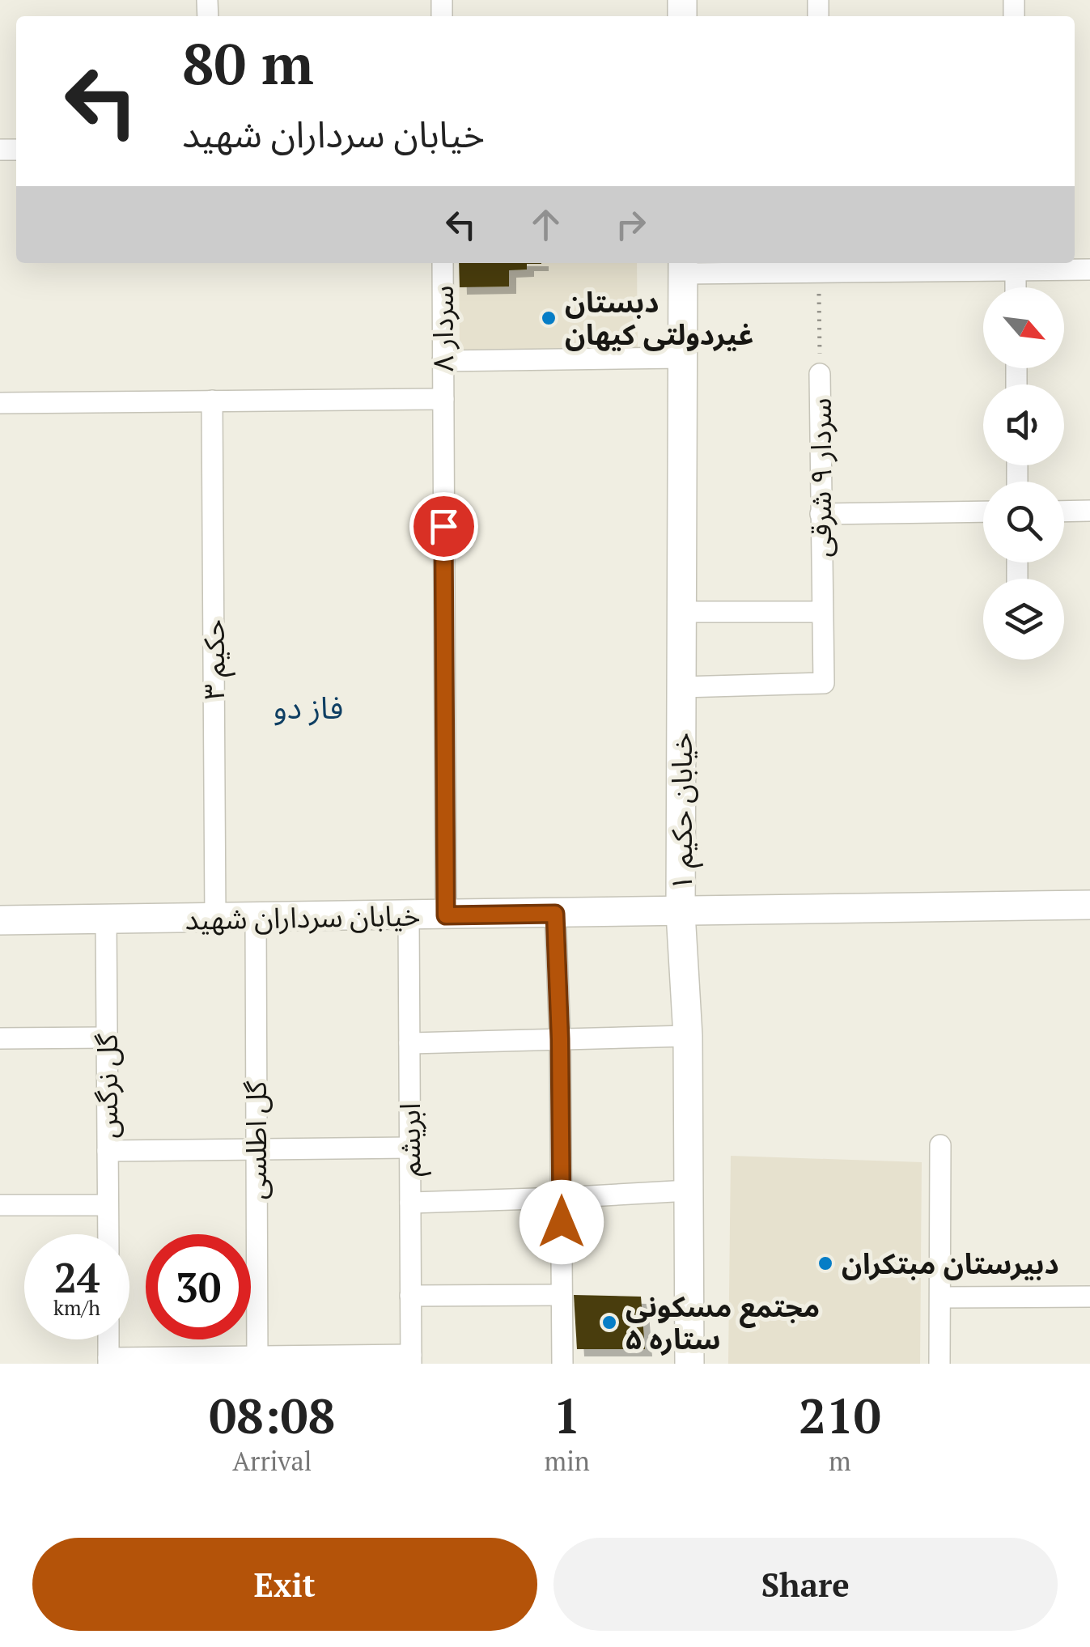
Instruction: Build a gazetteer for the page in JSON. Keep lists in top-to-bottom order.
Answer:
{
  "streets": {
    "street": [
      "سردار ۸",
      "سردار ۹ شرقی",
      "حکیم ۳",
      "خیابان حکیم ۱",
      "خیابان سرداران شهید",
      "گل نرگس",
      "ابریشم",
      "گل اطلسی"
    ]
  },
  "crossings": [
    ["سردار ۸", "خیابان سرداران شهید"],
    ["سردار ۹ شرقی", "خیابان حکیم ۱"],
    ["حکیم ۳", "خیابان سرداران شهید"],
    ["خیابان حکیم ۱", "خیابان سرداران شهید"],
    ["خیابان سرداران شهید", "گل نرگس"],
    ["خیابان سرداران شهید", "ابریشم"],
    ["خیابان سرداران شهید", "گل اطلسی"]
  ],
  "districts": ["فاز دو"],
  "places": ["دبستان غیردولتی کیهان", "دبیرستان مبتکران", "مجتمع مسکونی ستاره ۵"],
  "north": "bottom right",
  "page": {
    "turn": ["80 m", "خیابان سرداران شهید"],
    "speed": "24 km/h",
    "limit": "30",
    "eta": [
      "08:08",
      "Arrival",
      "1",
      "min",
      "210",
      "m"
    ],
    "buttons": ["Exit", "Share"]
  }
}
